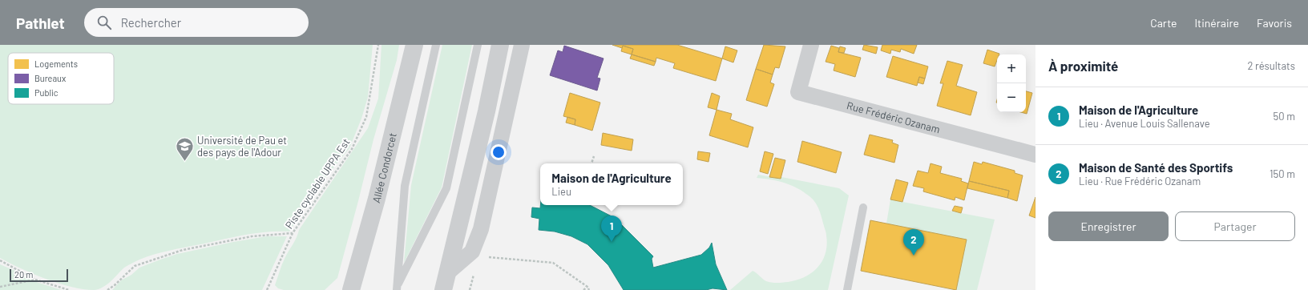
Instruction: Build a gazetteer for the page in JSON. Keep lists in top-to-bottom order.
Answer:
{
  "streets": {
    "main road": ["Allée Condorcet"],
    "street": ["Rue Frédéric Ozanam"],
    "path": ["Piste cyclable UPPA Est"]
  },
  "places": {
    "school or university": ["Université de Pau et des pays de l'Adour"]
  },
  "legend": ["Logements", "Bureaux", "Public"],
  "scale_bar": "20 m",
  "page": {
    "header": "Pathlet",
    "search": "Rechercher",
    "nav": ["Carte", "Itinéraire", "Favoris"],
    "heading": ["À proximité", "2 résultats"],
    "map_buttons": ["+", "−"],
    "list": [
      {
        "mark": "1",
        "name": "Maison de l'Agriculture",
        "note": "Lieu · Avenue Louis Sallenave",
        "value": "50 m"
      },
      {
        "mark": "2",
        "name": "Maison de Santé des Sportifs",
        "note": "Lieu · Rue Frédéric Ozanam",
        "value": "150 m"
      }
    ],
    "popup": ["Maison de l'Agriculture", "Lieu"],
    "buttons": ["Enregistrer", "Partager"],
    "pins": ["1", "2"],
    "scale": "20 m"
  }
}
